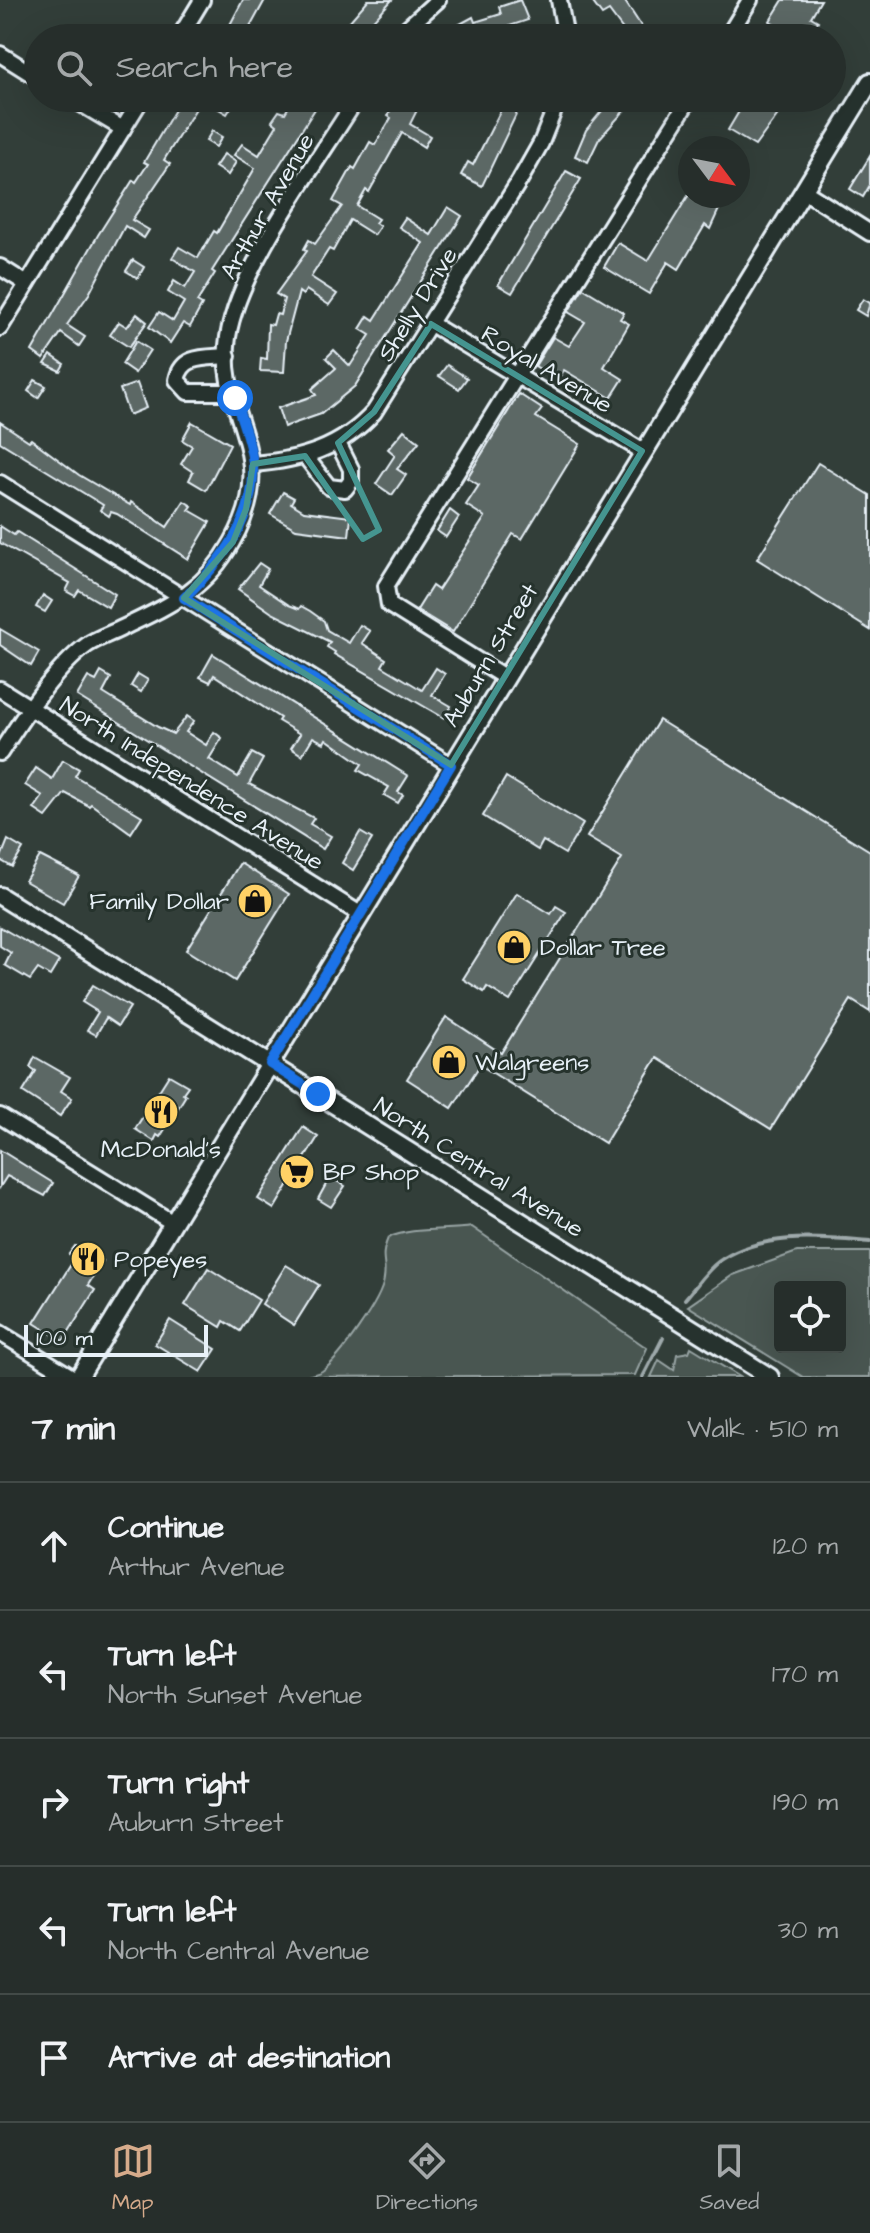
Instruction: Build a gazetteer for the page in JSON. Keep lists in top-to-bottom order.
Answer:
{
  "streets": {
    "main road": ["Auburn Street", "North Central Avenue"],
    "street": [
      "Arthur Avenue",
      "Shelly Drive",
      "Royal Avenue",
      "North Independence Avenue"
    ]
  },
  "crossings": [
    ["Arthur Avenue", "Shelly Drive"],
    ["Arthur Avenue", "North Independence Avenue"],
    ["Shelly Drive", "Royal Avenue"],
    ["Royal Avenue", "Auburn Street"],
    ["Auburn Street", "North Independence Avenue"],
    ["Auburn Street", "North Central Avenue"]
  ],
  "places": {
    "shop": ["Family Dollar", "Dollar Tree", "Walgreens"],
    "restaurant": ["McDonald's", "Popeyes"],
    "supermarket": ["BP Shop"]
  },
  "scale_bar": "100 m",
  "north": "bottom right",
  "page": {
    "search": "Search here",
    "scale": "100 m",
    "heading": ["7 min", "Walk · 510 m"],
    "list": [
      ["Continue", "Arthur Avenue", "120 m"],
      ["Turn left", "North Sunset Avenue", "170 m"],
      ["Turn right", "Auburn Street", "190 m"],
      ["Turn left", "North Central Avenue", "30 m"],
      "Arrive at destination"
    ],
    "nav": ["Map", "Directions", "Saved"]
  }
}
